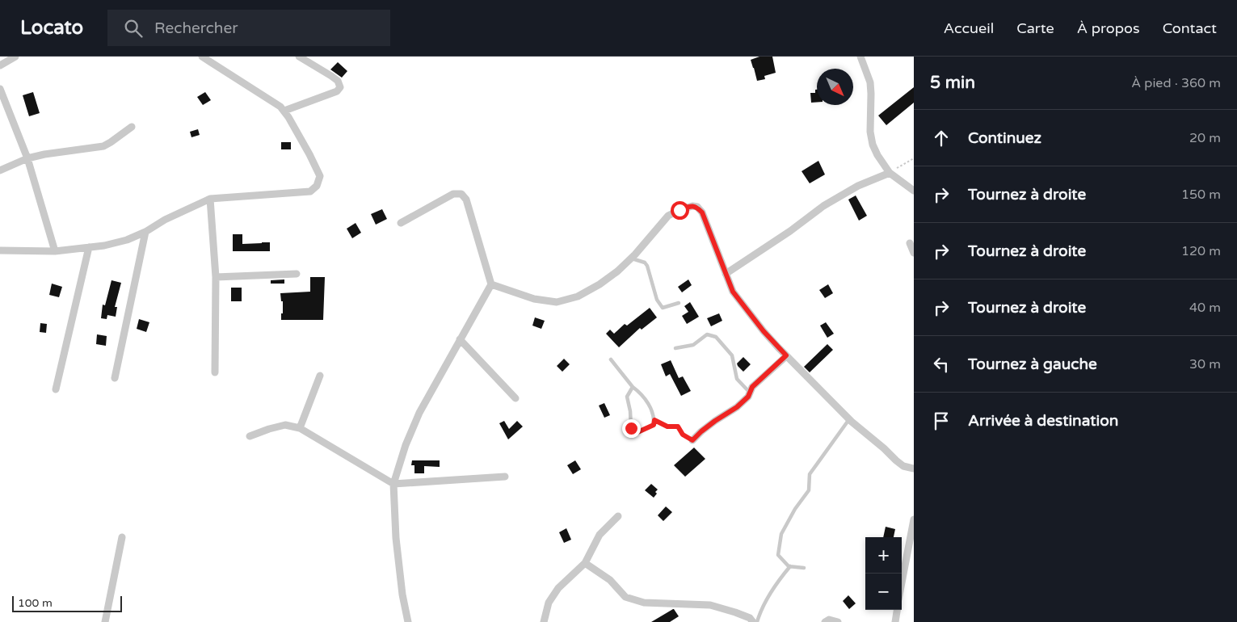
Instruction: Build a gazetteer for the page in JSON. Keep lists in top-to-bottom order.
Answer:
{
  "scale_bar": "100 m",
  "north": "bottom right",
  "page": {
    "header": "Locato",
    "search": "Rechercher",
    "nav": [
      "Accueil",
      "Carte",
      "À propos",
      "Contact"
    ],
    "heading": ["5 min", "À pied · 360 m"],
    "list": [
      ["Continuez", "20 m"],
      ["Tournez à droite", "150 m"],
      ["Tournez à droite", "120 m"],
      ["Tournez à droite", "40 m"],
      ["Tournez à gauche", "30 m"],
      "Arrivée à destination"
    ],
    "map_buttons": ["+", "−"],
    "scale": "100 m"
  }
}
